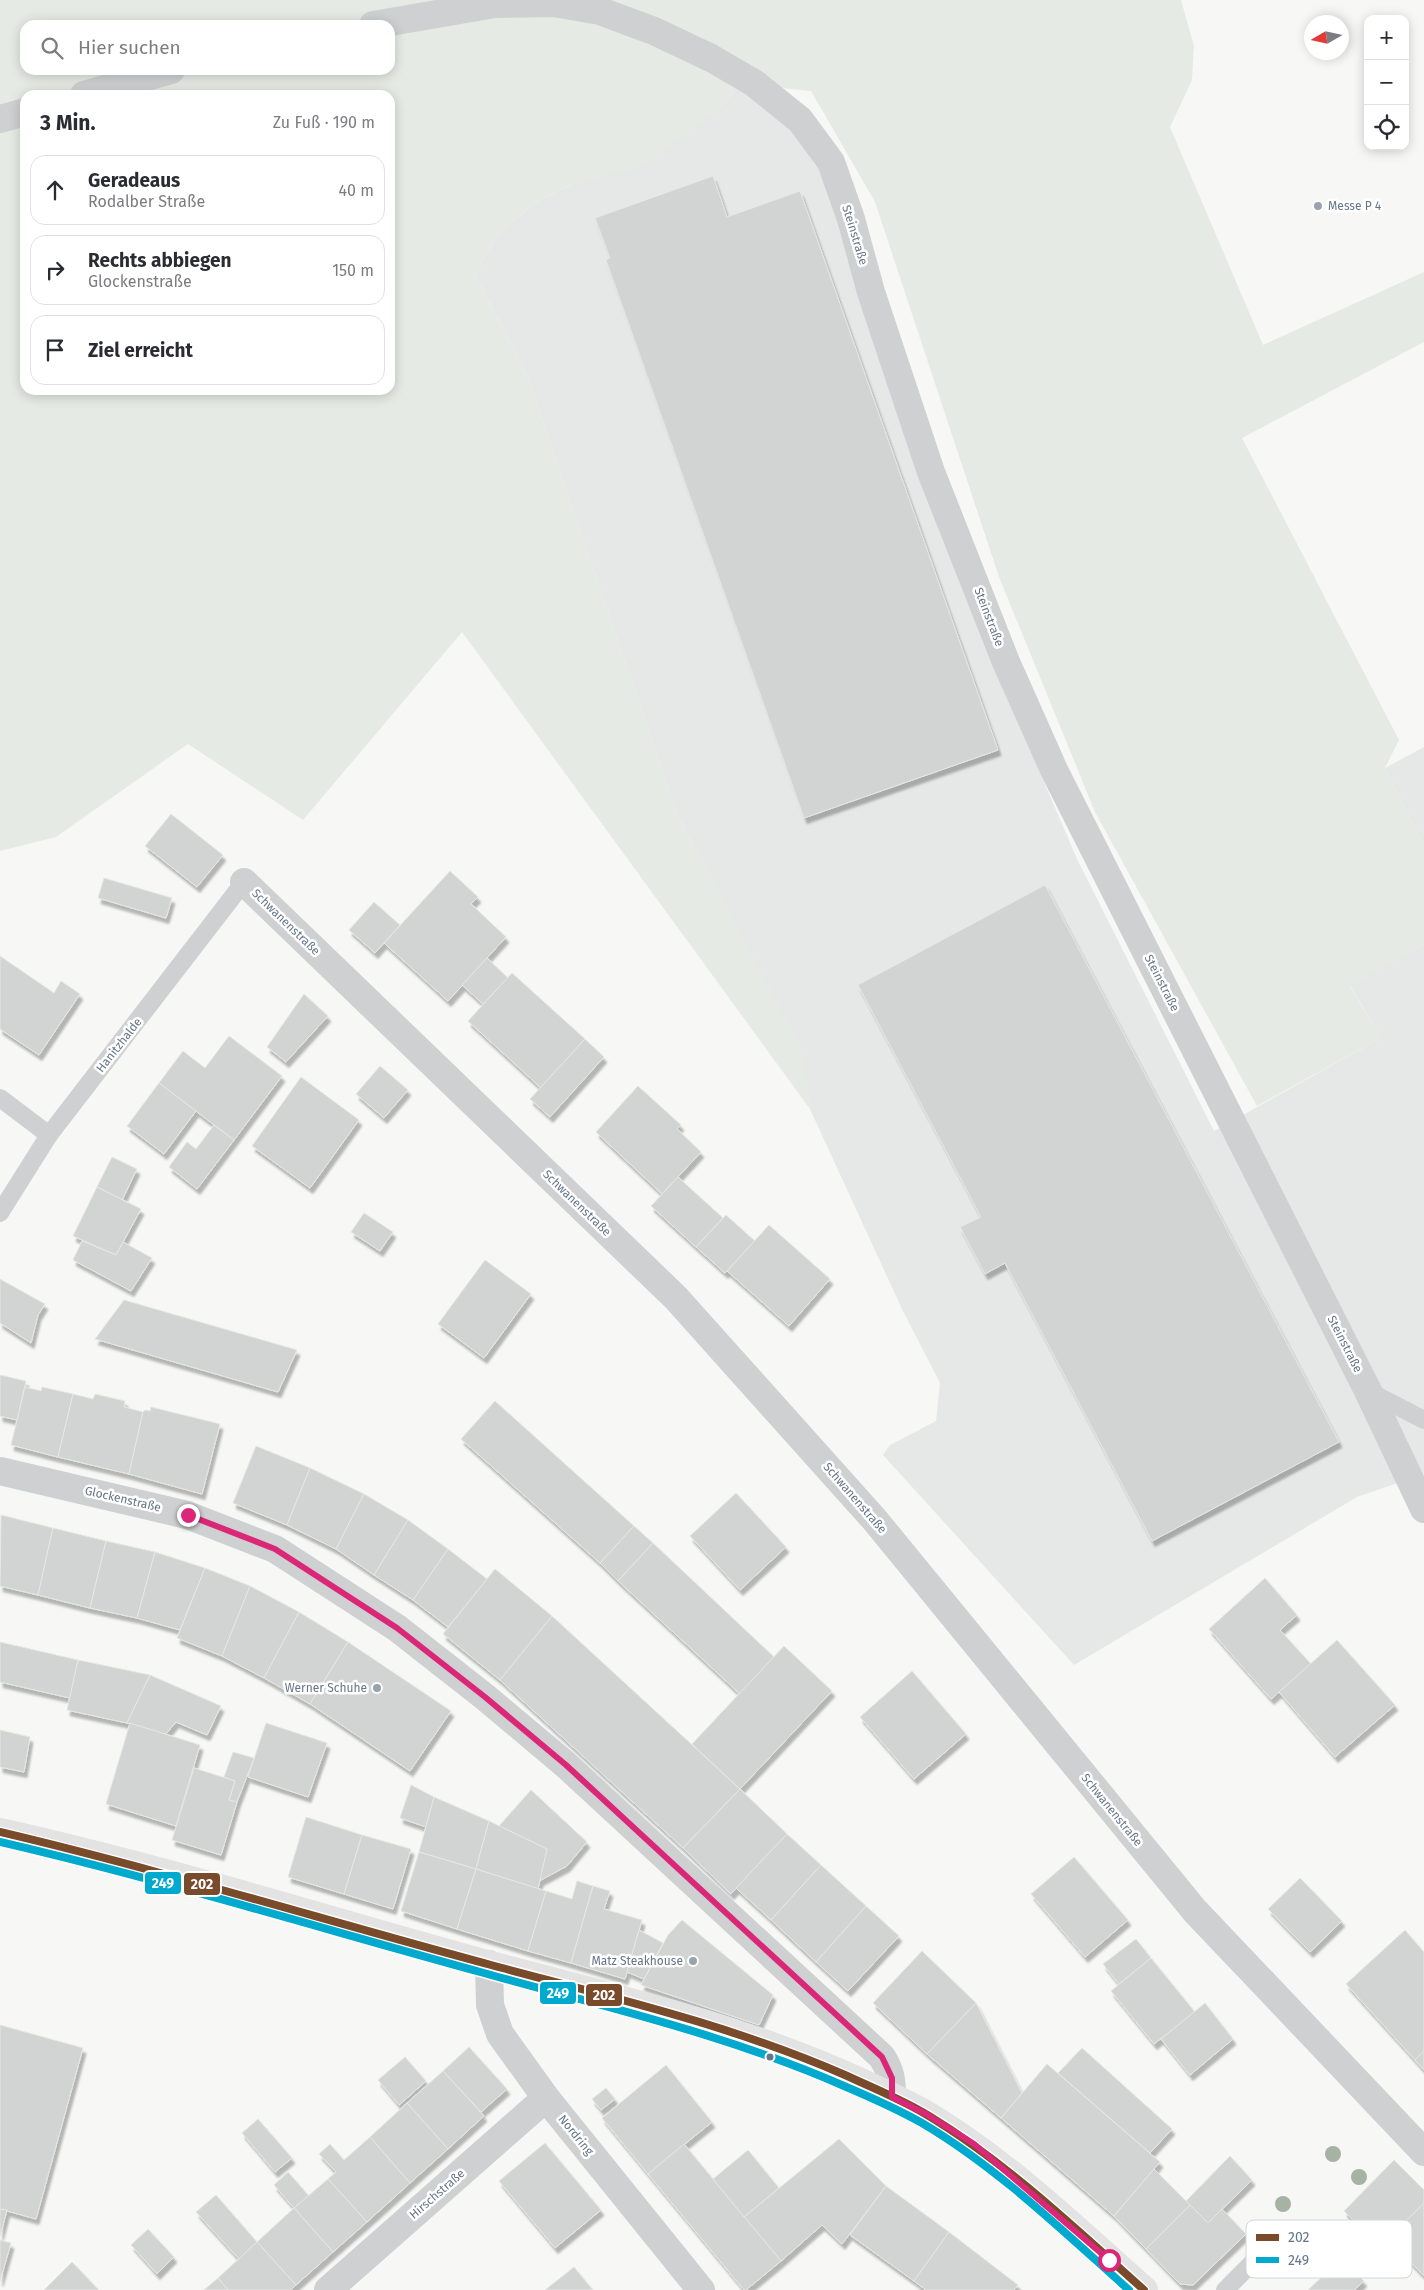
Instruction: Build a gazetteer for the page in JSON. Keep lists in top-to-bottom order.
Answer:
{
  "streets": {
    "street": [
      "Steinstraße",
      "Schwanenstraße",
      "Glockenstraße",
      "Nordring",
      "Hirschstraße"
    ],
    "lane": ["Hanitzhalde"]
  },
  "crossings": [
    ["Schwanenstraße", "Hanitzhalde"],
    ["Nordring", "Hirschstraße"]
  ],
  "places": ["Messe P 4", "Werner Schuhe", "Matz Steakhouse"],
  "lines": ["transit line 202", "transit line 249"],
  "legend": ["202", "249"],
  "north": "left",
  "page": {
    "map_buttons": ["+", "−"],
    "search": "Hier suchen",
    "heading": ["3 Min.", "Zu Fuß · 190 m"],
    "list": [
      ["Geradeaus", "Rodalber Straße", "40 m"],
      ["Rechts abbiegen", "Glockenstraße", "150 m"],
      "Ziel erreicht"
    ]
  }
}
